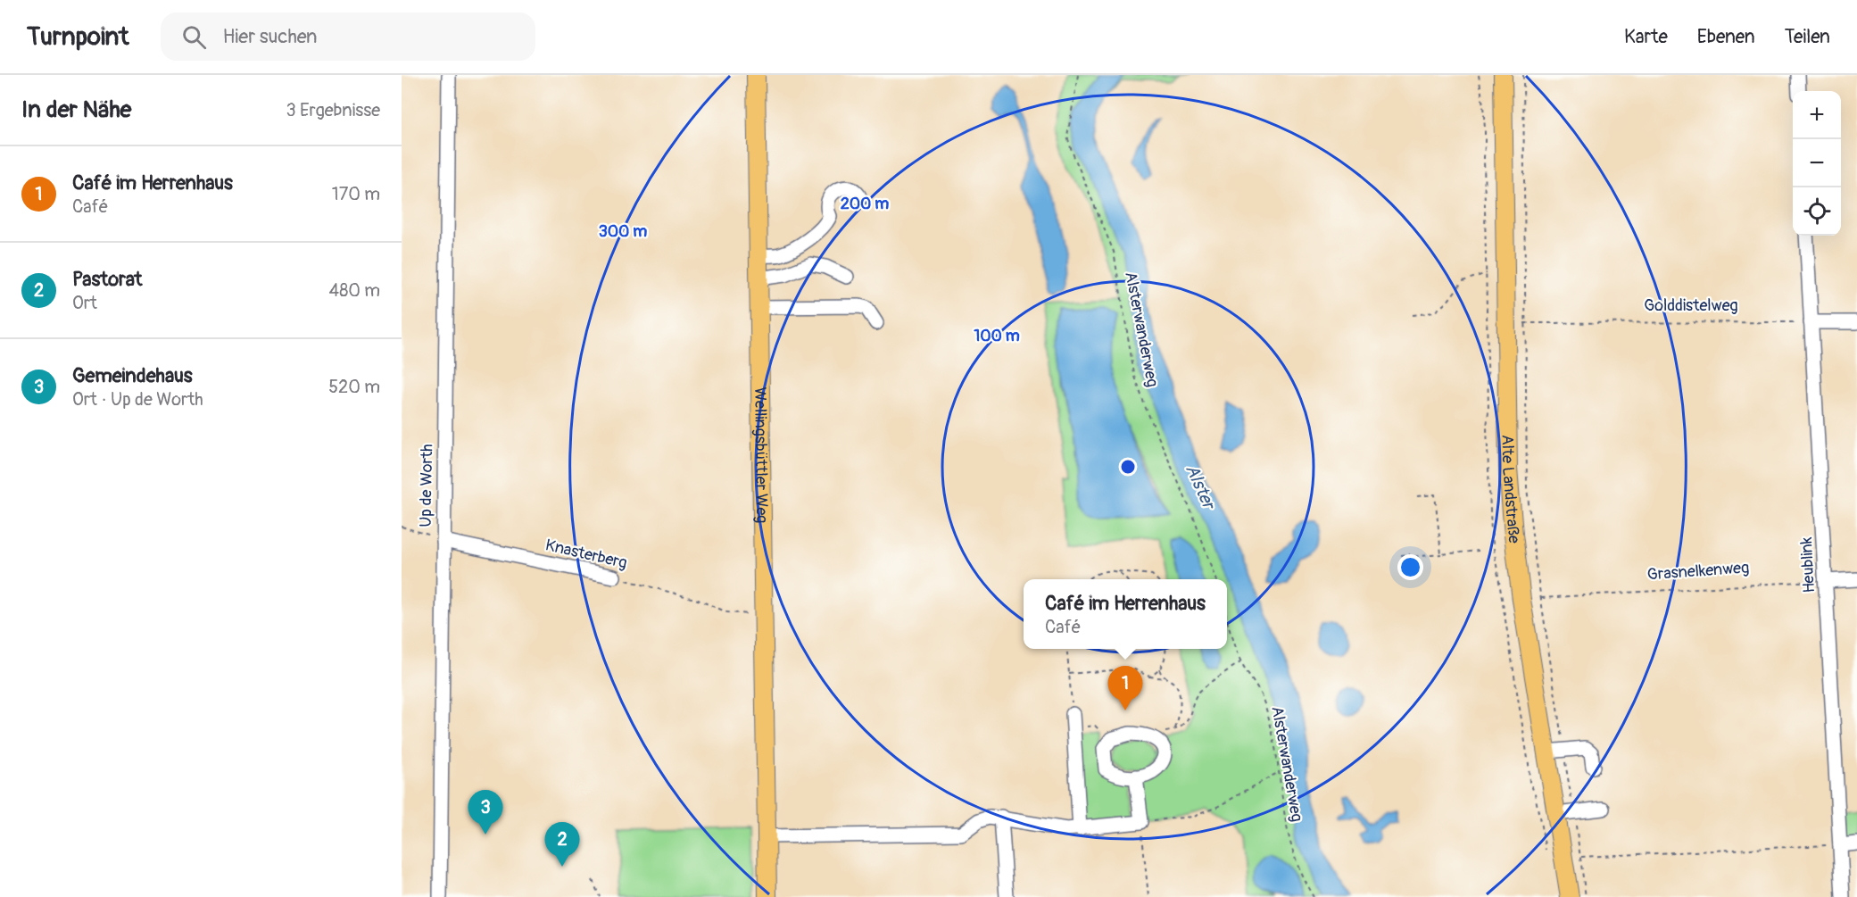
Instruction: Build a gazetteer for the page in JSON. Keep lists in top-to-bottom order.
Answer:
{
  "streets": {
    "main road": ["Wellingsbüttler Weg", "Alte Landstraße"],
    "street": ["Up de Worth", "Knasterberg", "Heublink"],
    "path": ["Golddistelweg", "Alsterwanderweg", "Grasnelkenweg"]
  },
  "crossings": [
    ["Golddistelweg", "Heublink"],
    ["Wellingsbüttler Weg", "Knasterberg"],
    ["Up de Worth", "Knasterberg"],
    ["Heublink", "Grasnelkenweg"]
  ],
  "water": ["Alster"],
  "page": {
    "header": "Turnpoint",
    "search": "Hier suchen",
    "nav": ["Karte", "Ebenen", "Teilen"],
    "heading": ["In der Nähe", "3 Ergebnisse"],
    "map_buttons": ["+", "−"],
    "list": [
      {
        "mark": "1",
        "name": "Café im Herrenhaus",
        "note": "Café",
        "value": "170 m"
      },
      {
        "mark": "2",
        "name": "Pastorat",
        "note": "Ort",
        "value": "480 m"
      },
      {
        "mark": "3",
        "name": "Gemeindehaus",
        "note": "Ort · Up de Worth",
        "value": "520 m"
      }
    ],
    "popup": ["Café im Herrenhaus", "Café"],
    "pins": ["1", "3", "2"]
  },
  "rings": ["200 m", "300 m", "100 m"]
}
